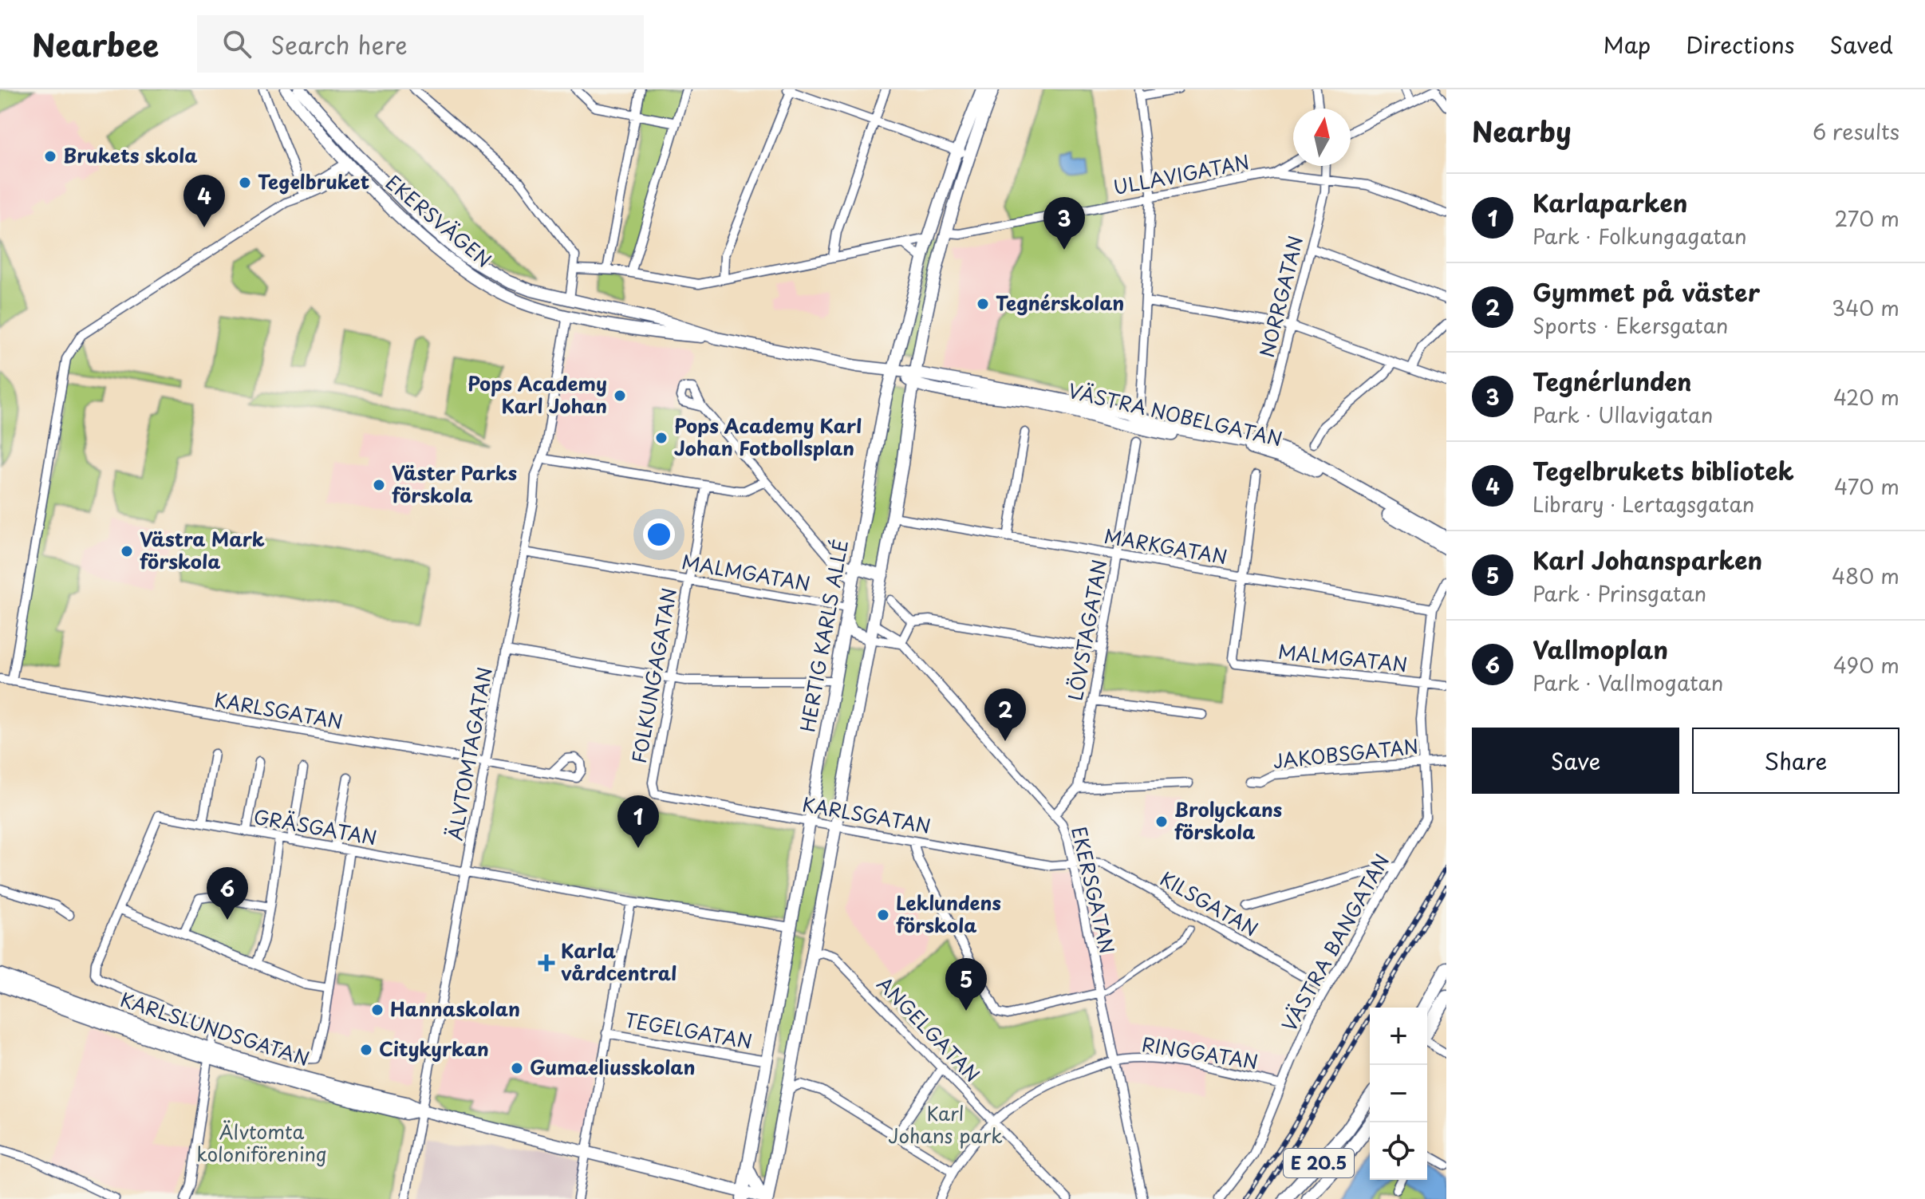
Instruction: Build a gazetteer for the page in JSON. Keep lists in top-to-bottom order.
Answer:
{
  "streets": {
    "main road": [
      "EKERSVÄGEN",
      "VÄSTRA NOBELGATAN",
      "HERTIG KARLS ALLÉ",
      "KARLSLUNDSGATAN",
      "E 20.5"
    ],
    "street": [
      "ULLAVIGATAN",
      "NORRGATAN",
      "MARKGATAN",
      "MALMGATAN",
      "LÖVSTAGATAN",
      "FOLKUNGAGATAN",
      "KARLSGATAN",
      "ÄLVTOMTAGATAN",
      "JAKOBSGATAN",
      "GRÄSGATAN",
      "EKERSGATAN",
      "KILSGATAN",
      "VÄSTRA BANGATAN",
      "ANGELGATAN",
      "TEGELGATAN",
      "RINGGATAN"
    ]
  },
  "crossings": [
    ["ULLAVIGATAN", "HERTIG KARLS ALLÉ"],
    ["EKERSVÄGEN", "ÄLVTOMTAGATAN"],
    ["NORRGATAN", "VÄSTRA NOBELGATAN"],
    ["VÄSTRA NOBELGATAN", "HERTIG KARLS ALLÉ"],
    ["MARKGATAN", "MALMGATAN"],
    ["MARKGATAN", "LÖVSTAGATAN"],
    ["MARKGATAN", "HERTIG KARLS ALLÉ"],
    ["MALMGATAN", "HERTIG KARLS ALLÉ"],
    ["MALMGATAN", "FOLKUNGAGATAN"],
    ["MALMGATAN", "ÄLVTOMTAGATAN"],
    ["HERTIG KARLS ALLÉ", "KARLSGATAN"],
    ["HERTIG KARLS ALLÉ", "EKERSGATAN"],
    ["HERTIG KARLS ALLÉ", "KARLSLUNDSGATAN"],
    ["HERTIG KARLS ALLÉ", "ANGELGATAN"],
    ["HERTIG KARLS ALLÉ", "TEGELGATAN"],
    ["FOLKUNGAGATAN", "KARLSGATAN"],
    ["KARLSGATAN", "ÄLVTOMTAGATAN"],
    ["KARLSGATAN", "EKERSGATAN"],
    ["KARLSGATAN", "KILSGATAN"],
    ["ÄLVTOMTAGATAN", "GRÄSGATAN"],
    ["ÄLVTOMTAGATAN", "KARLSLUNDSGATAN"],
    ["JAKOBSGATAN", "VÄSTRA BANGATAN"],
    ["EKERSGATAN", "KILSGATAN"],
    ["EKERSGATAN", "RINGGATAN"],
    ["KILSGATAN", "VÄSTRA BANGATAN"],
    ["VÄSTRA BANGATAN", "RINGGATAN"],
    ["ANGELGATAN", "RINGGATAN"]
  ],
  "parks": ["Karl Johans park", "Älvtomta koloniförening"],
  "places": {
    "other": [
      "Brukets skola",
      "Tegelbruket",
      "Tegnérskolan",
      "Pops Academy Karl Johan",
      "Pops Academy Karl Johan Fotbollsplan",
      "Väster Parks förskola",
      "Västra Mark förskola",
      "Brolyckans förskola",
      "Leklundens förskola",
      "Hannaskolan",
      "Citykyrkan",
      "Gumaeliusskolan"
    ],
    "health": ["Karla vårdcentral"]
  },
  "north": "top",
  "page": {
    "header": "Nearbee",
    "search": "Search here",
    "nav": ["Map", "Directions", "Saved"],
    "heading": ["Nearby", "6 results"],
    "list": [
      {
        "mark": "1",
        "name": "Karlaparken",
        "note": "Park · Folkungagatan",
        "value": "270 m"
      },
      {
        "mark": "2",
        "name": "Gymmet på väster",
        "note": "Sports · Ekersgatan",
        "value": "340 m"
      },
      {
        "mark": "3",
        "name": "Tegnérlunden",
        "note": "Park · Ullavigatan",
        "value": "420 m"
      },
      {
        "mark": "4",
        "name": "Tegelbrukets bibliotek",
        "note": "Library · Lertagsgatan",
        "value": "470 m"
      },
      {
        "mark": "5",
        "name": "Karl Johansparken",
        "note": "Park · Prinsgatan",
        "value": "480 m"
      },
      {
        "mark": "6",
        "name": "Vallmoplan",
        "note": "Park · Vallmogatan",
        "value": "490 m"
      }
    ],
    "pins": [
      "4",
      "3",
      "2",
      "1",
      "6",
      "5"
    ],
    "buttons": ["Save", "Share"],
    "map_buttons": ["+", "−"]
  }
}
